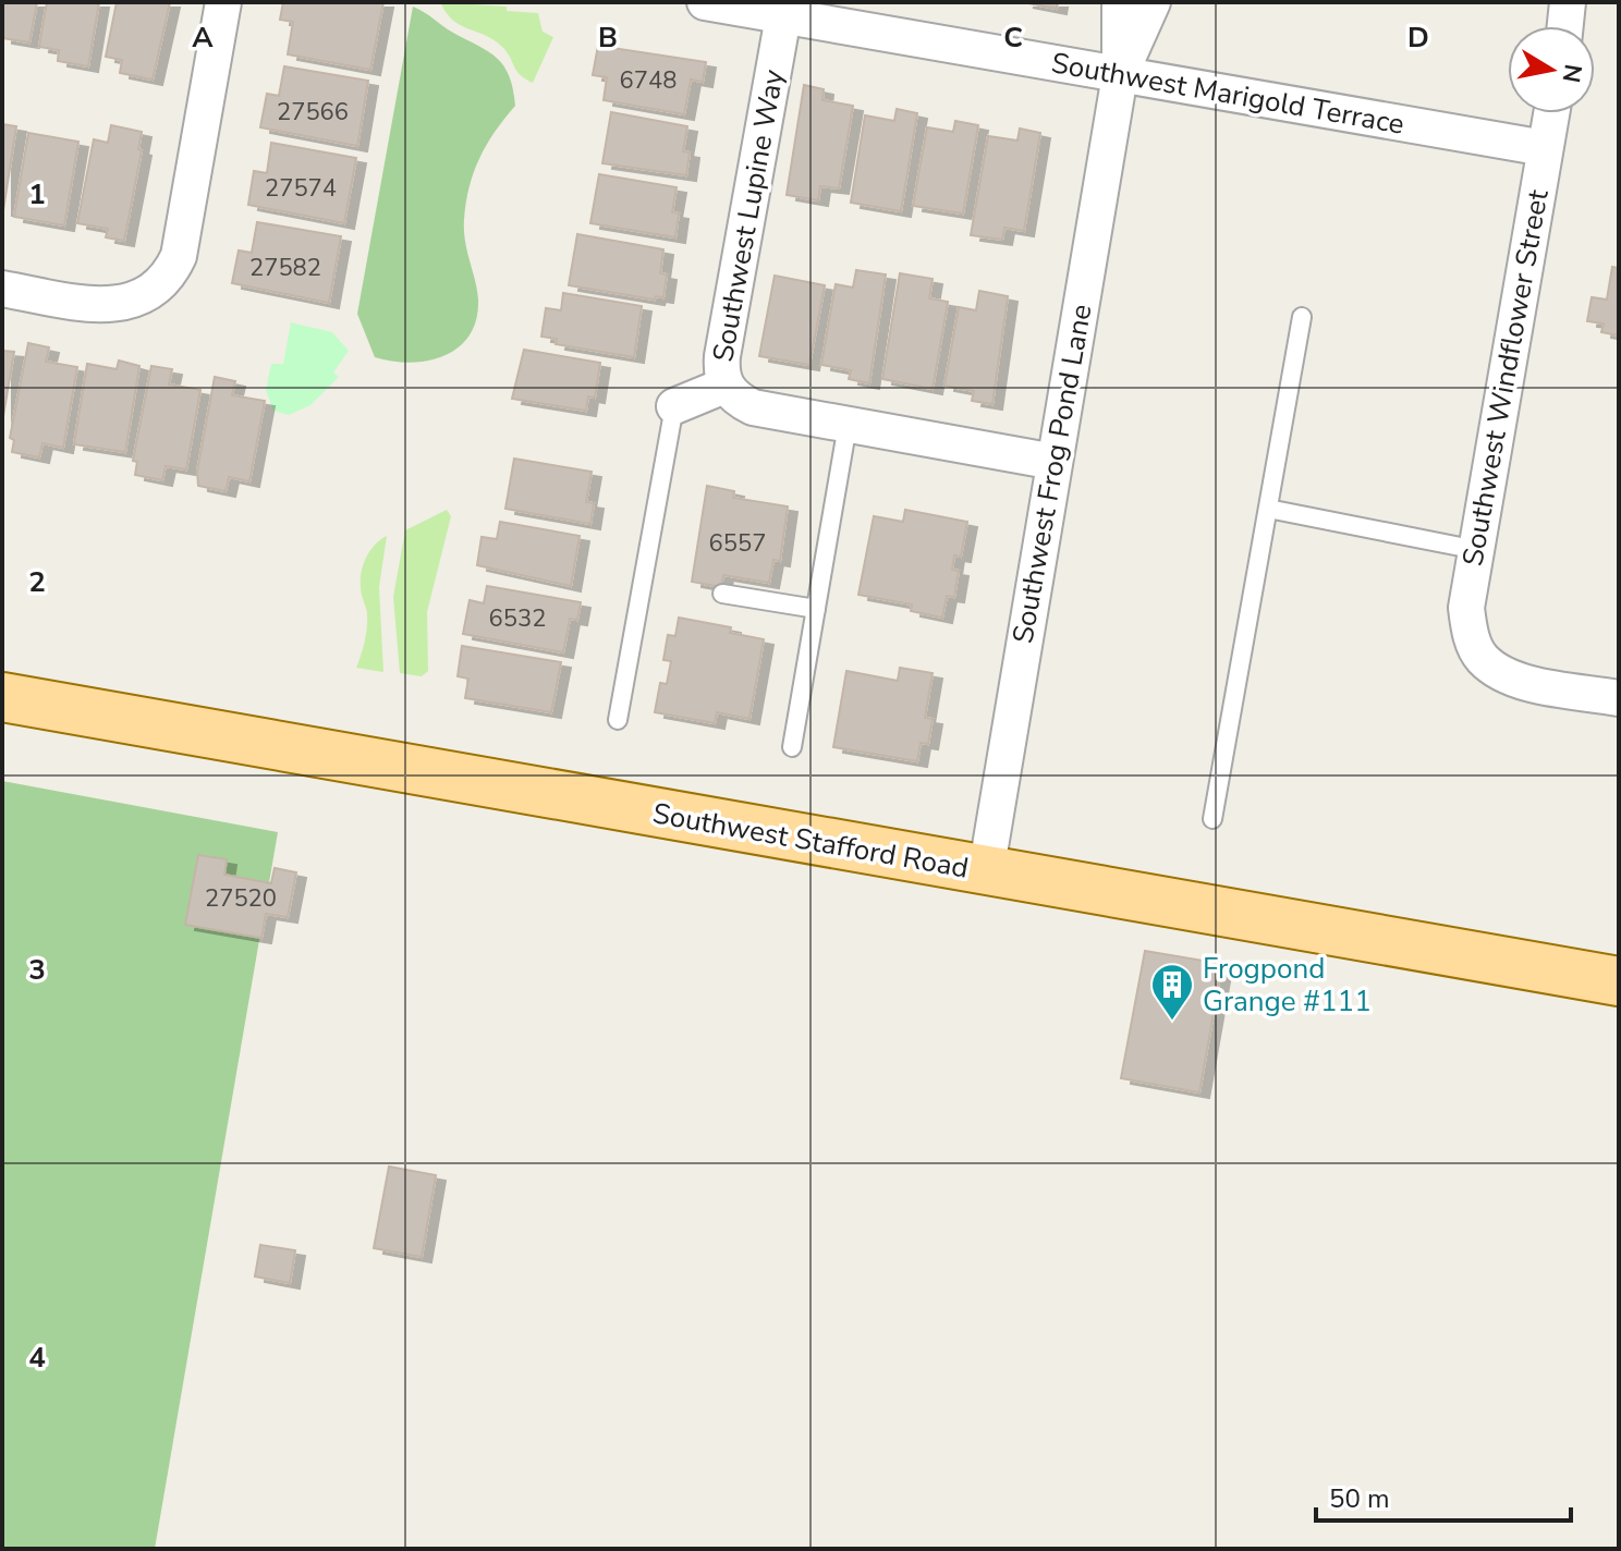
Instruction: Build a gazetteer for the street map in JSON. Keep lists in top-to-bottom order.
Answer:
{
  "streets": {
    "main road": ["Southwest Stafford Road"],
    "street": [
      "Southwest Marigold Terrace",
      "Southwest Lupine Way",
      "Southwest Windflower Street",
      "Southwest Frog Pond Lane"
    ]
  },
  "crossings": [
    ["Southwest Marigold Terrace", "Southwest Lupine Way"],
    ["Southwest Marigold Terrace", "Southwest Windflower Street"],
    ["Southwest Marigold Terrace", "Southwest Frog Pond Lane"],
    ["Southwest Lupine Way", "Southwest Frog Pond Lane"],
    ["Southwest Frog Pond Lane", "Southwest Stafford Road"]
  ],
  "places": {
    "building": ["Frogpond Grange #111"]
  },
  "house_numbers": [
    "6748",
    "27566",
    "27574",
    "27582",
    "6557",
    "6532",
    "27520"
  ],
  "scale_bar": "50 m",
  "north": "right",
  "grid": {
    "columns": [
      "A",
      "B",
      "C",
      "D"
    ],
    "rows": [
      "1",
      "2",
      "3",
      "4"
    ]
  }
}
